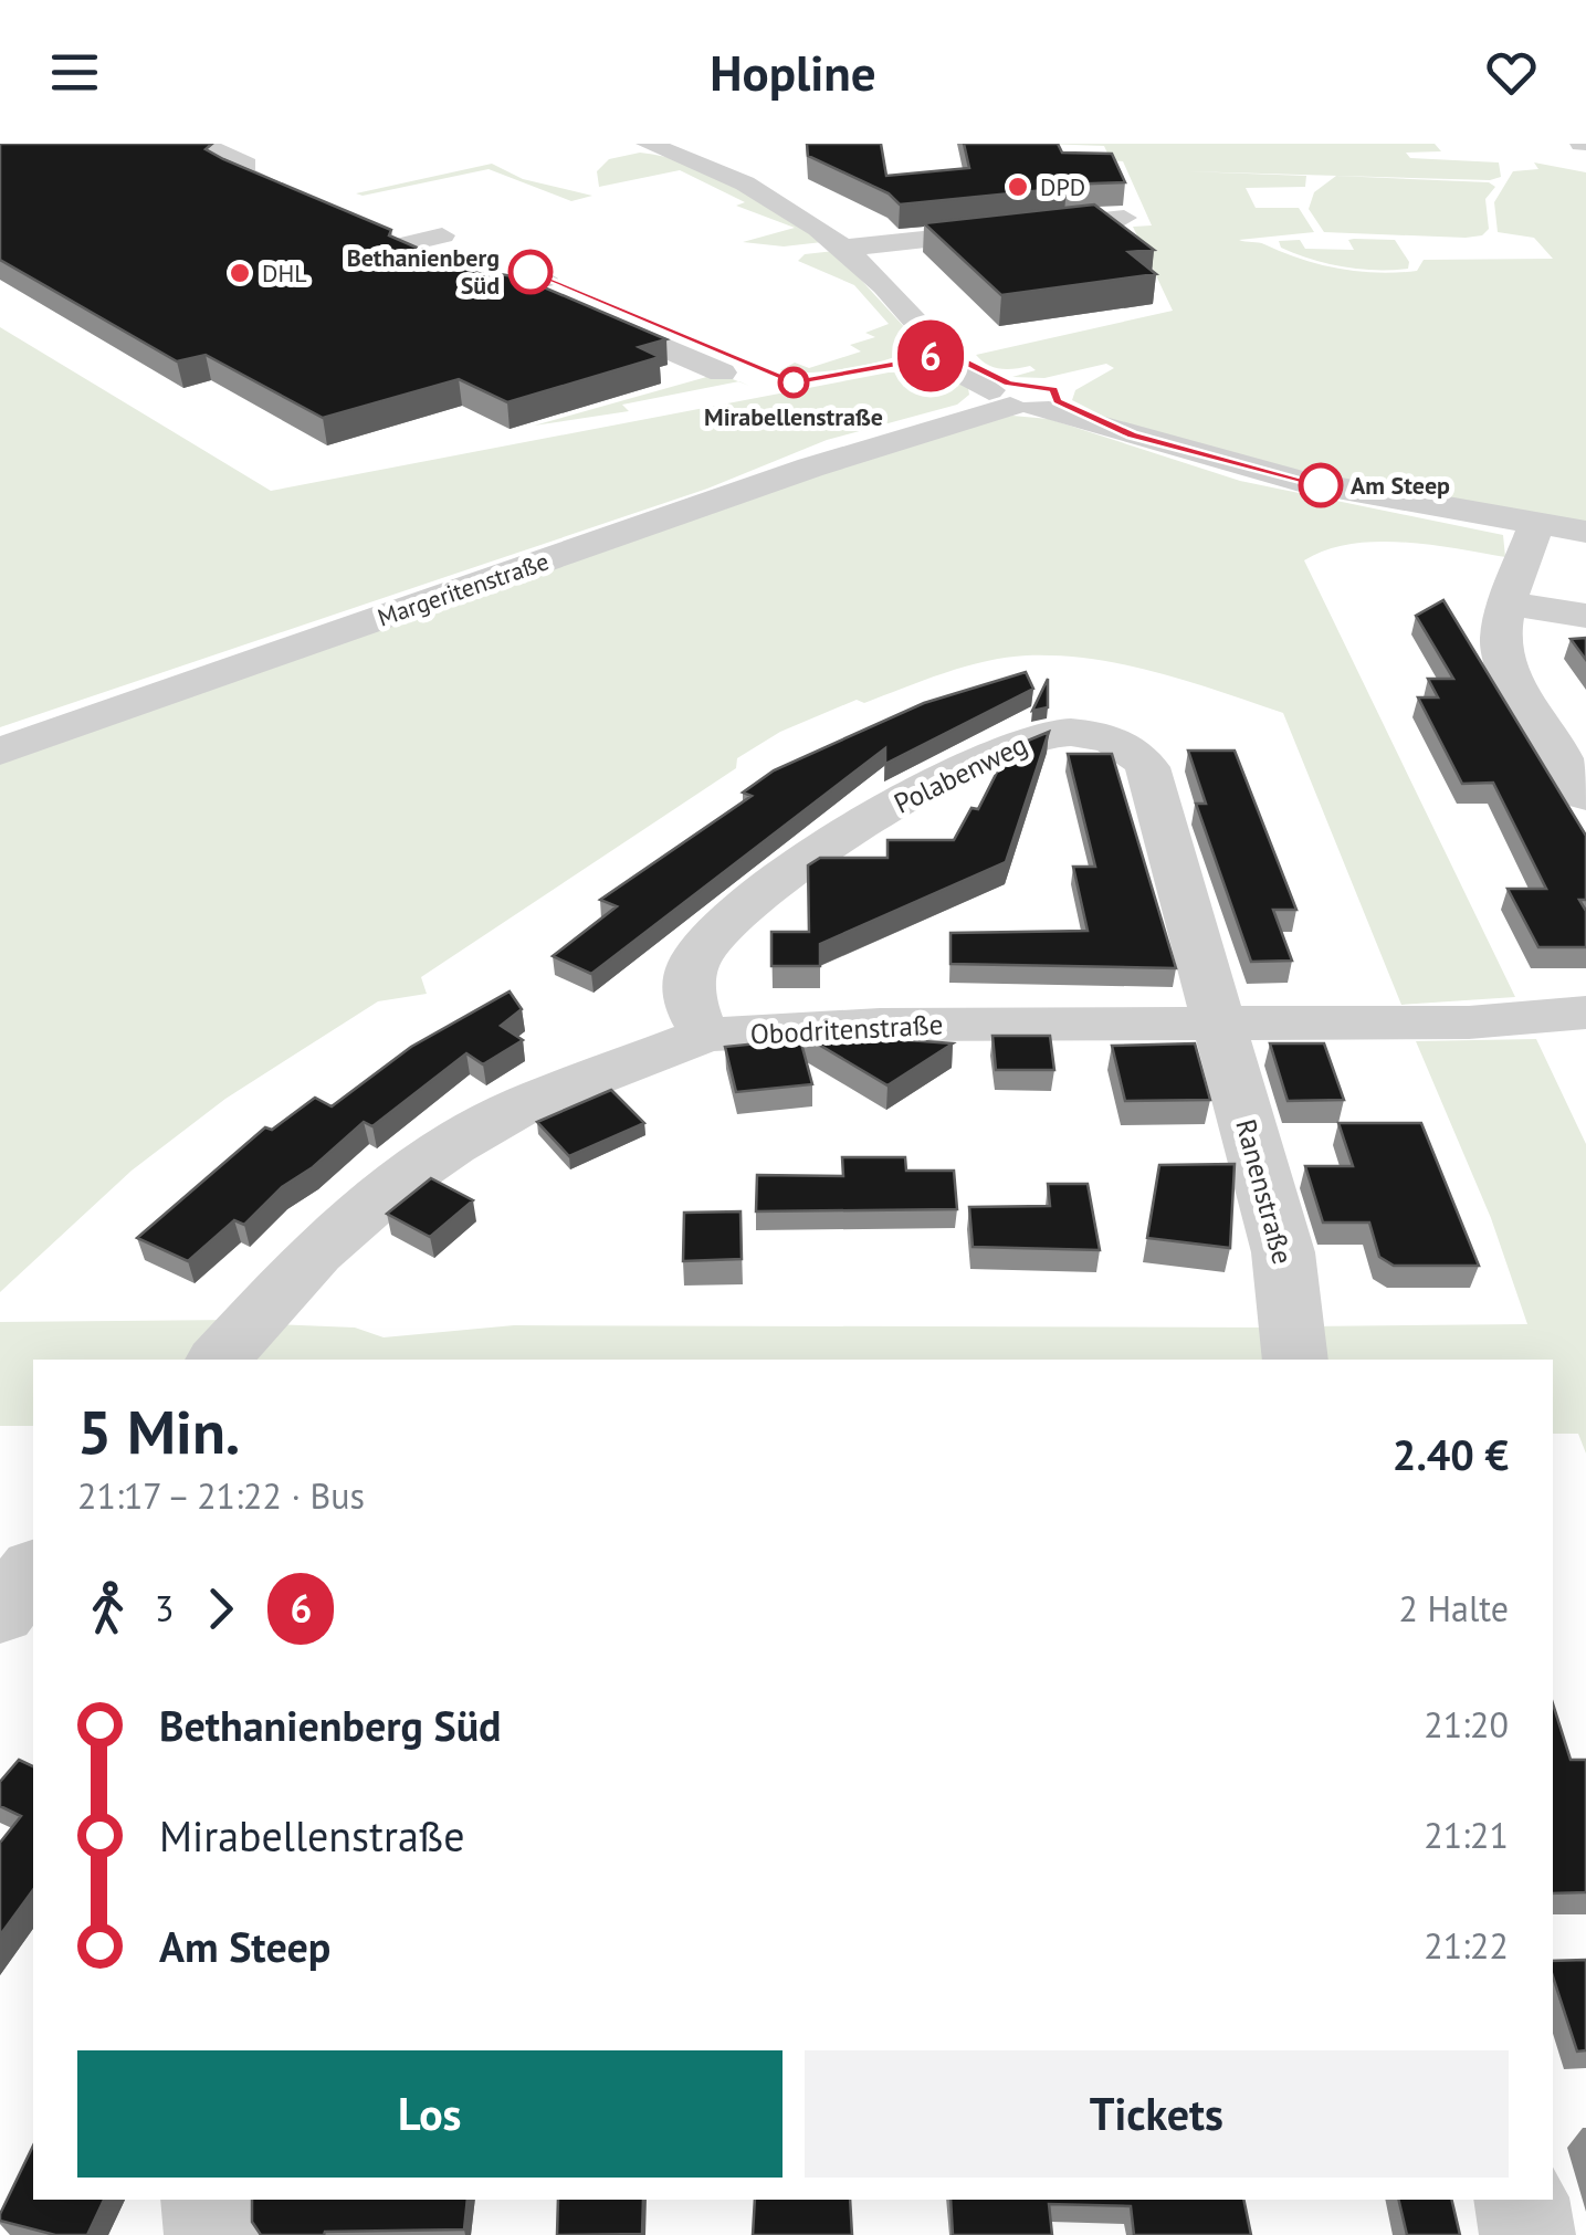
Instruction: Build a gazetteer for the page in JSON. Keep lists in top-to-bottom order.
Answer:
{
  "streets": {
    "street": [
      "Margeritenstraße",
      "Polabenweg",
      "Obodritenstraße",
      "Ranenstraße"
    ]
  },
  "crossings": [
    ["Polabenweg", "Obodritenstraße"],
    ["Polabenweg", "Ranenstraße"],
    ["Obodritenstraße", "Ranenstraße"]
  ],
  "places": [
    "DPD",
    "Bethanienberg Süd",
    "DHL",
    "Mirabellenstraße",
    "Am Steep"
  ],
  "lines": ["bus line 6"],
  "page": {
    "header": "Hopline",
    "on_map": "6",
    "heading": ["5 Min.", "21:17 – 21:22 · Bus", "2.40 €"],
    "legs": ["3", "6", "2 Halte"],
    "list": [
      {
        "name": "Bethanienberg Süd",
        "value": "21:20"
      },
      {
        "name": "Mirabellenstraße",
        "value": "21:21"
      },
      {
        "name": "Am Steep",
        "value": "21:22"
      }
    ],
    "buttons": ["Los", "Tickets"]
  }
}
